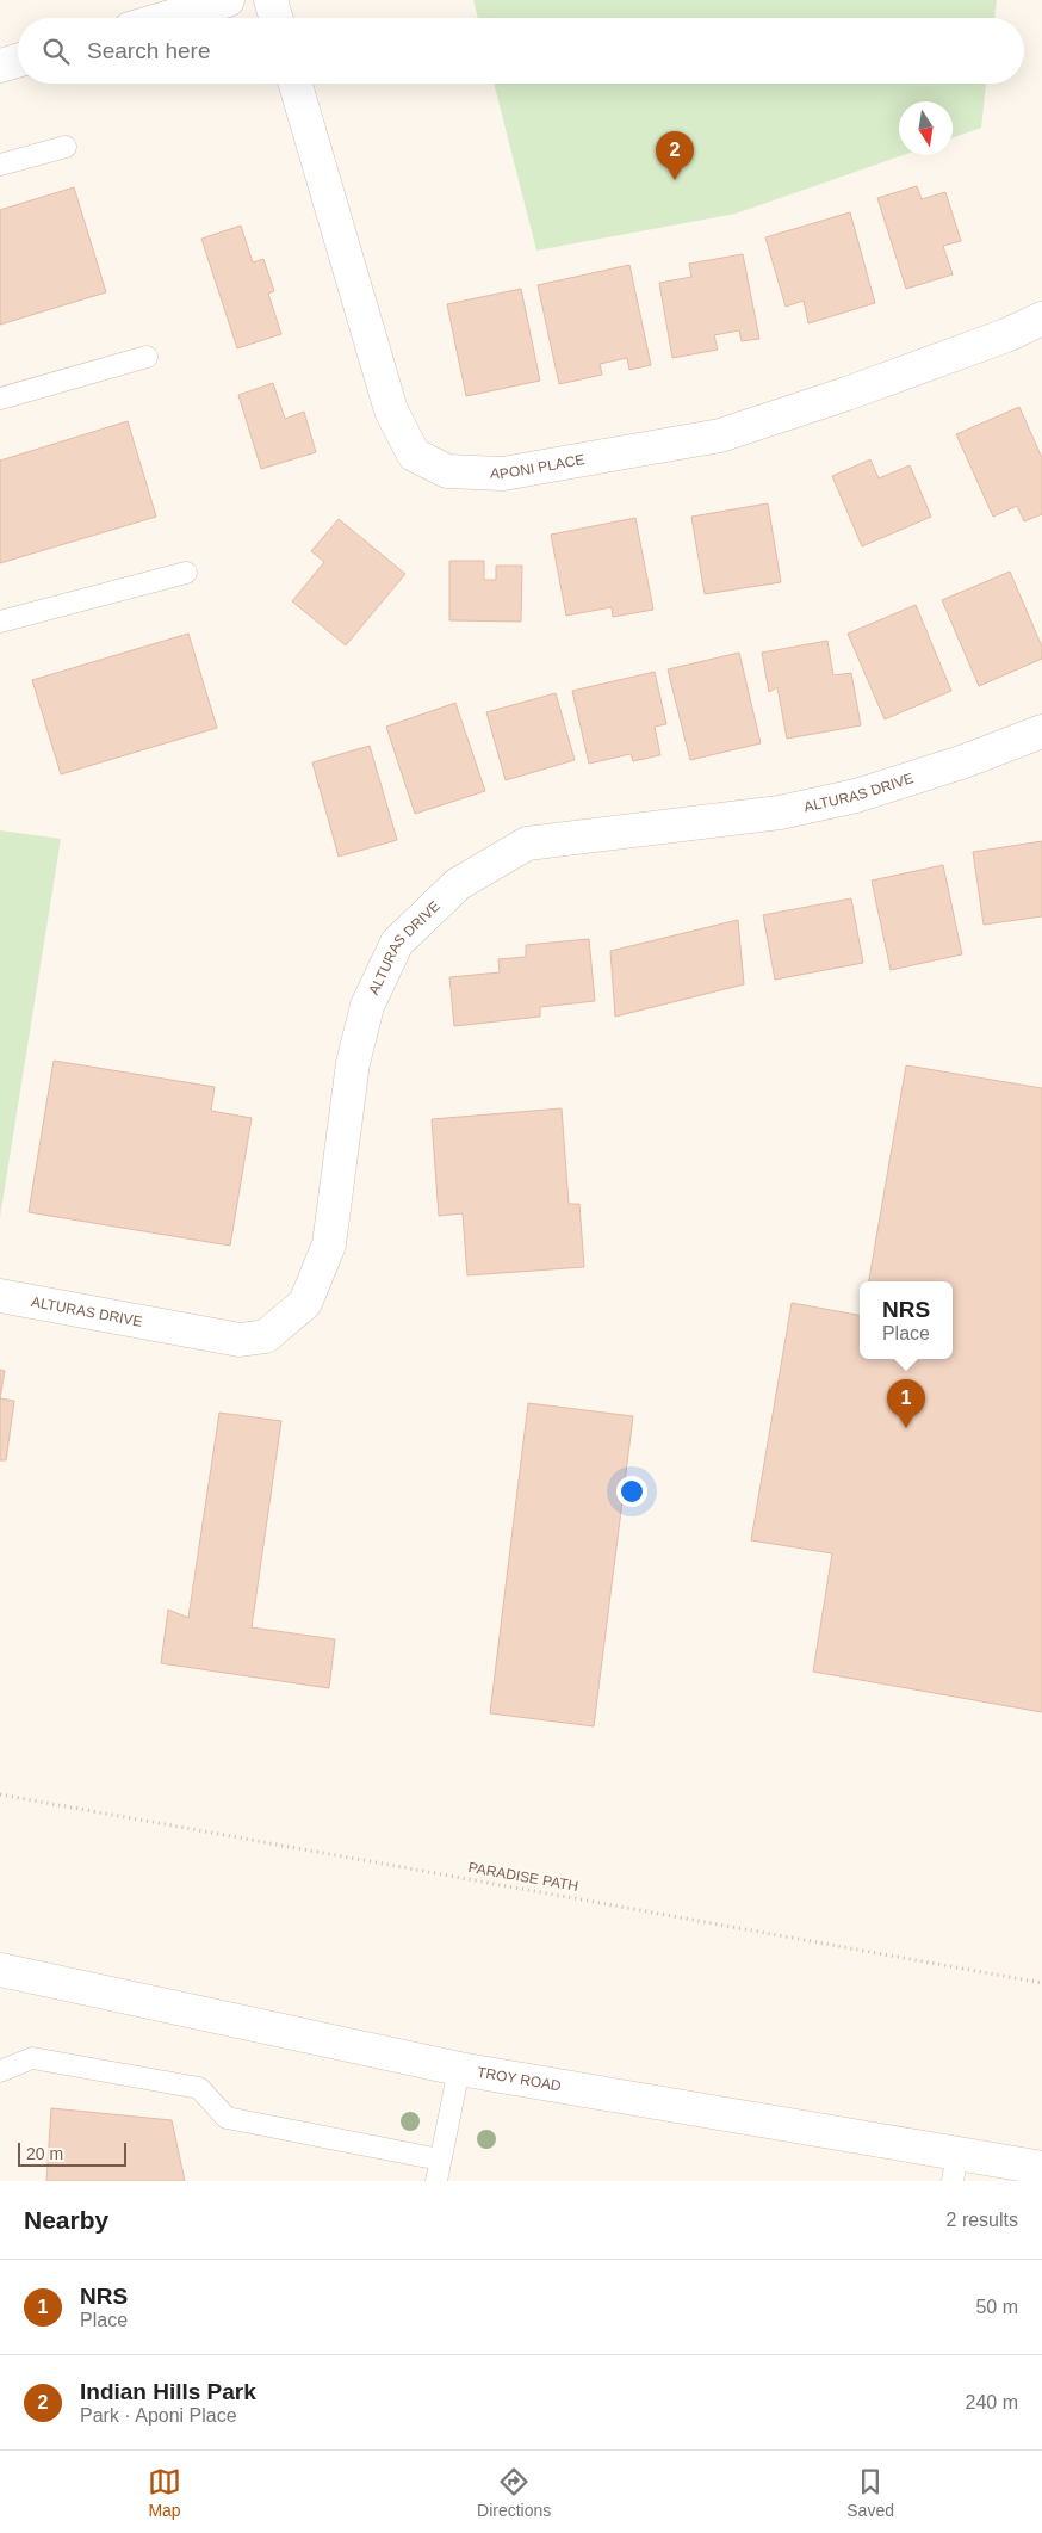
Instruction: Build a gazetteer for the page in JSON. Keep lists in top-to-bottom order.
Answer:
{
  "streets": {
    "street": ["APONI PLACE", "ALTURAS DRIVE", "TROY ROAD"],
    "path": ["PARADISE PATH"]
  },
  "scale_bar": "20 m",
  "north": "bottom",
  "page": {
    "search": "Search here",
    "pins": ["2", "1"],
    "popup": ["NRS", "Place"],
    "scale": "20 m",
    "heading": ["Nearby", "2 results"],
    "list": [
      {
        "mark": "1",
        "name": "NRS",
        "note": "Place",
        "value": "50 m"
      },
      {
        "mark": "2",
        "name": "Indian Hills Park",
        "note": "Park · Aponi Place",
        "value": "240 m"
      }
    ],
    "nav": ["Map", "Directions", "Saved"]
  }
}
